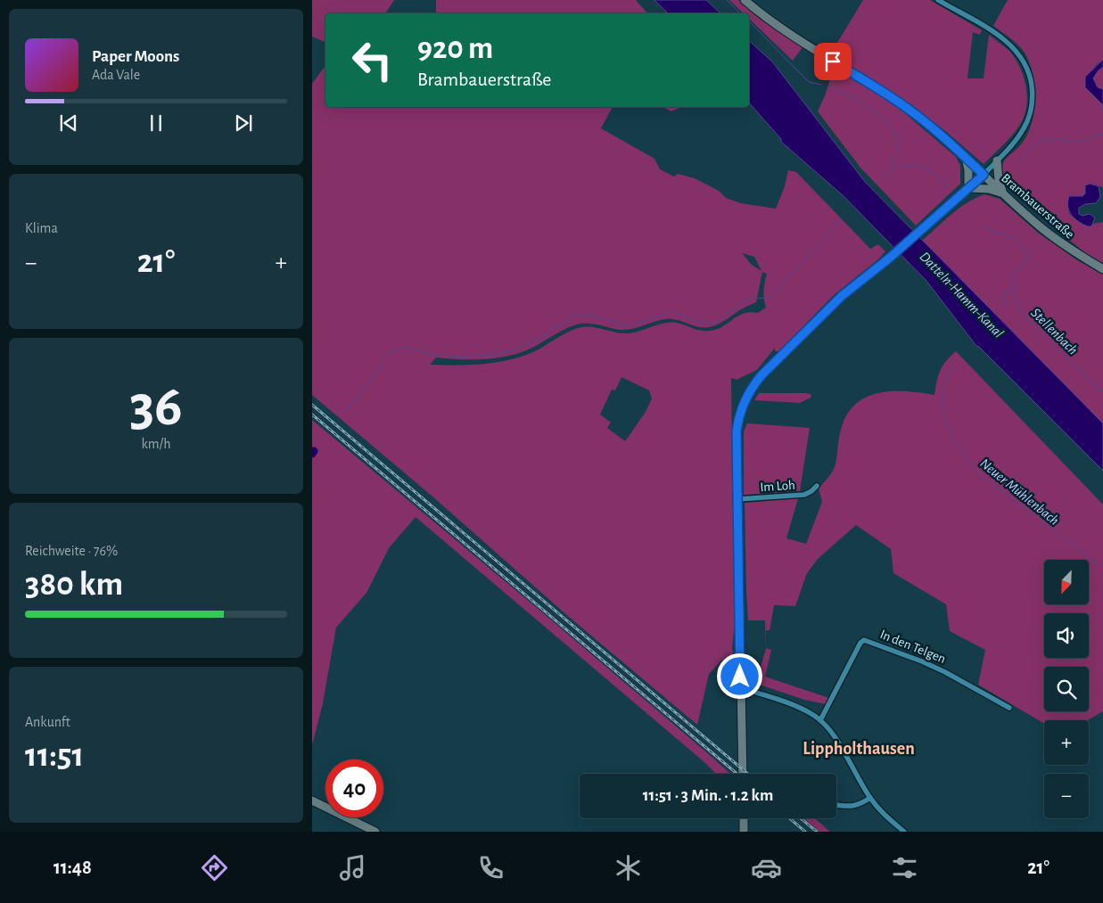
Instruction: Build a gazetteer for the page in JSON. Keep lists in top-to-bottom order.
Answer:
{
  "streets": {
    "street": ["Brambauerstraße", "Im Loh", "In den Telgen"]
  },
  "districts": ["Lippholthausen"],
  "water": ["Datteln-Hamm-Kanal", "Stellenbach", "Neuer Mühlenbach"],
  "north": "bottom left",
  "page": {
    "turn": ["920 m", "Brambauerstraße"],
    "song": ["Paper Moons", "Ada Vale"],
    "tile": [
      "Klima",
      ["36", "km/h"],
      ["Reichweite · 76%", "380 km"],
      ["Ankunft", "11:51"]
    ],
    "heat": ["−", "21°", "+"],
    "map_buttons": ["+", "−"],
    "limit": "40",
    "trip": "11:51 · 3 Min. · 1.2 km",
    "tabs": ["11:48", "21°"]
  }
}
